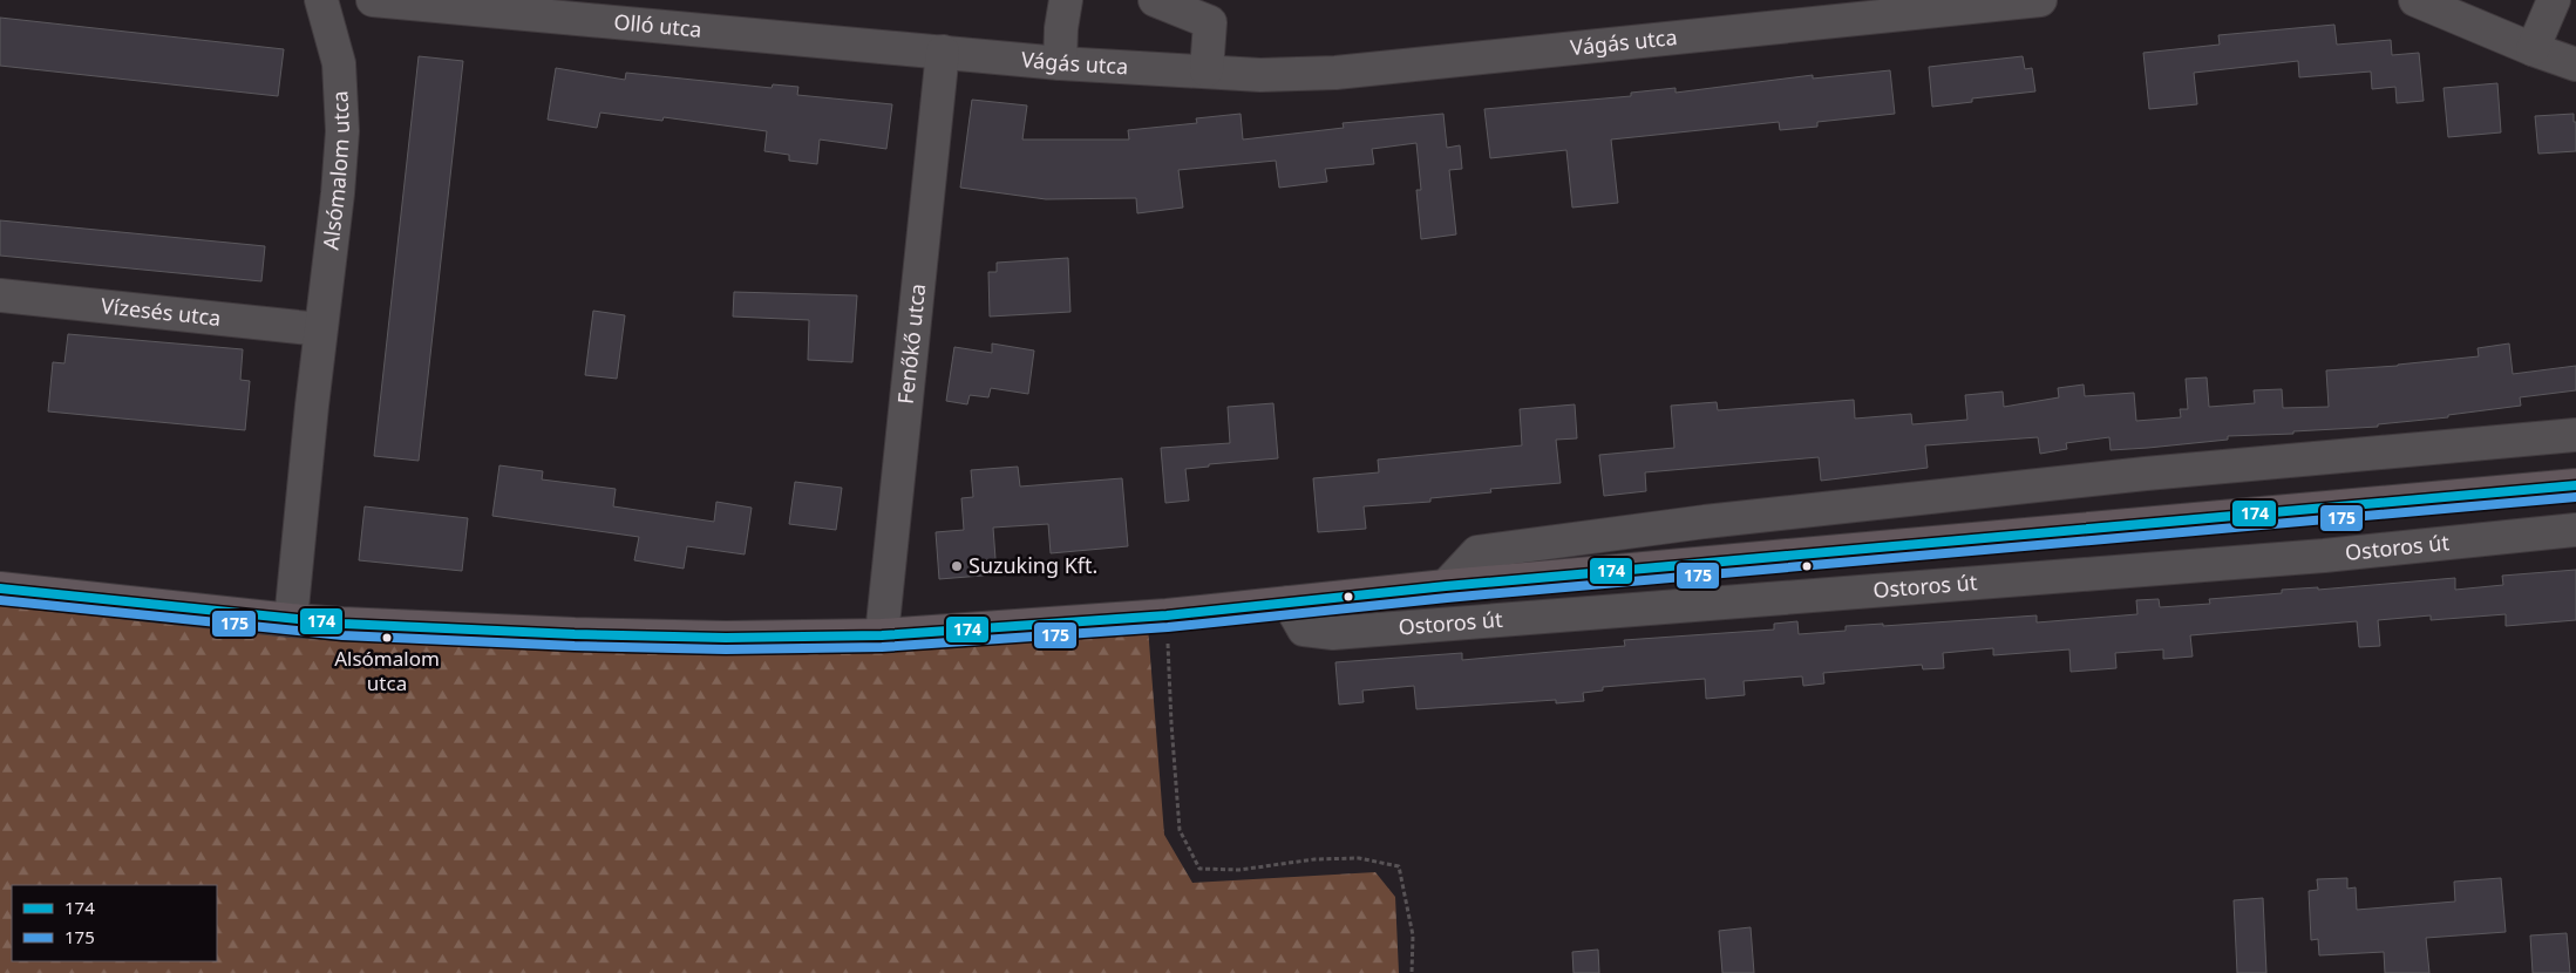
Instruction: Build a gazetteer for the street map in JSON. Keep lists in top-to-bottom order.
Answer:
{
  "streets": {
    "main road": ["Ostoros út"],
    "street": [
      "Olló utca",
      "Vágás utca",
      "Alsómalom utca",
      "Vízesés utca",
      "Fenőkő utca"
    ]
  },
  "crossings": [
    ["Olló utca", "Vágás utca"],
    ["Olló utca", "Fenőkő utca"],
    ["Vágás utca", "Fenőkő utca"],
    ["Alsómalom utca", "Vízesés utca"],
    ["Alsómalom utca", "Ostoros út"],
    ["Fenőkő utca", "Ostoros út"]
  ],
  "places": ["Suzuking Kft.", "Alsómalom utca"],
  "lines": ["transit line 174", "transit line 175"],
  "legend": ["174", "175"]
}
